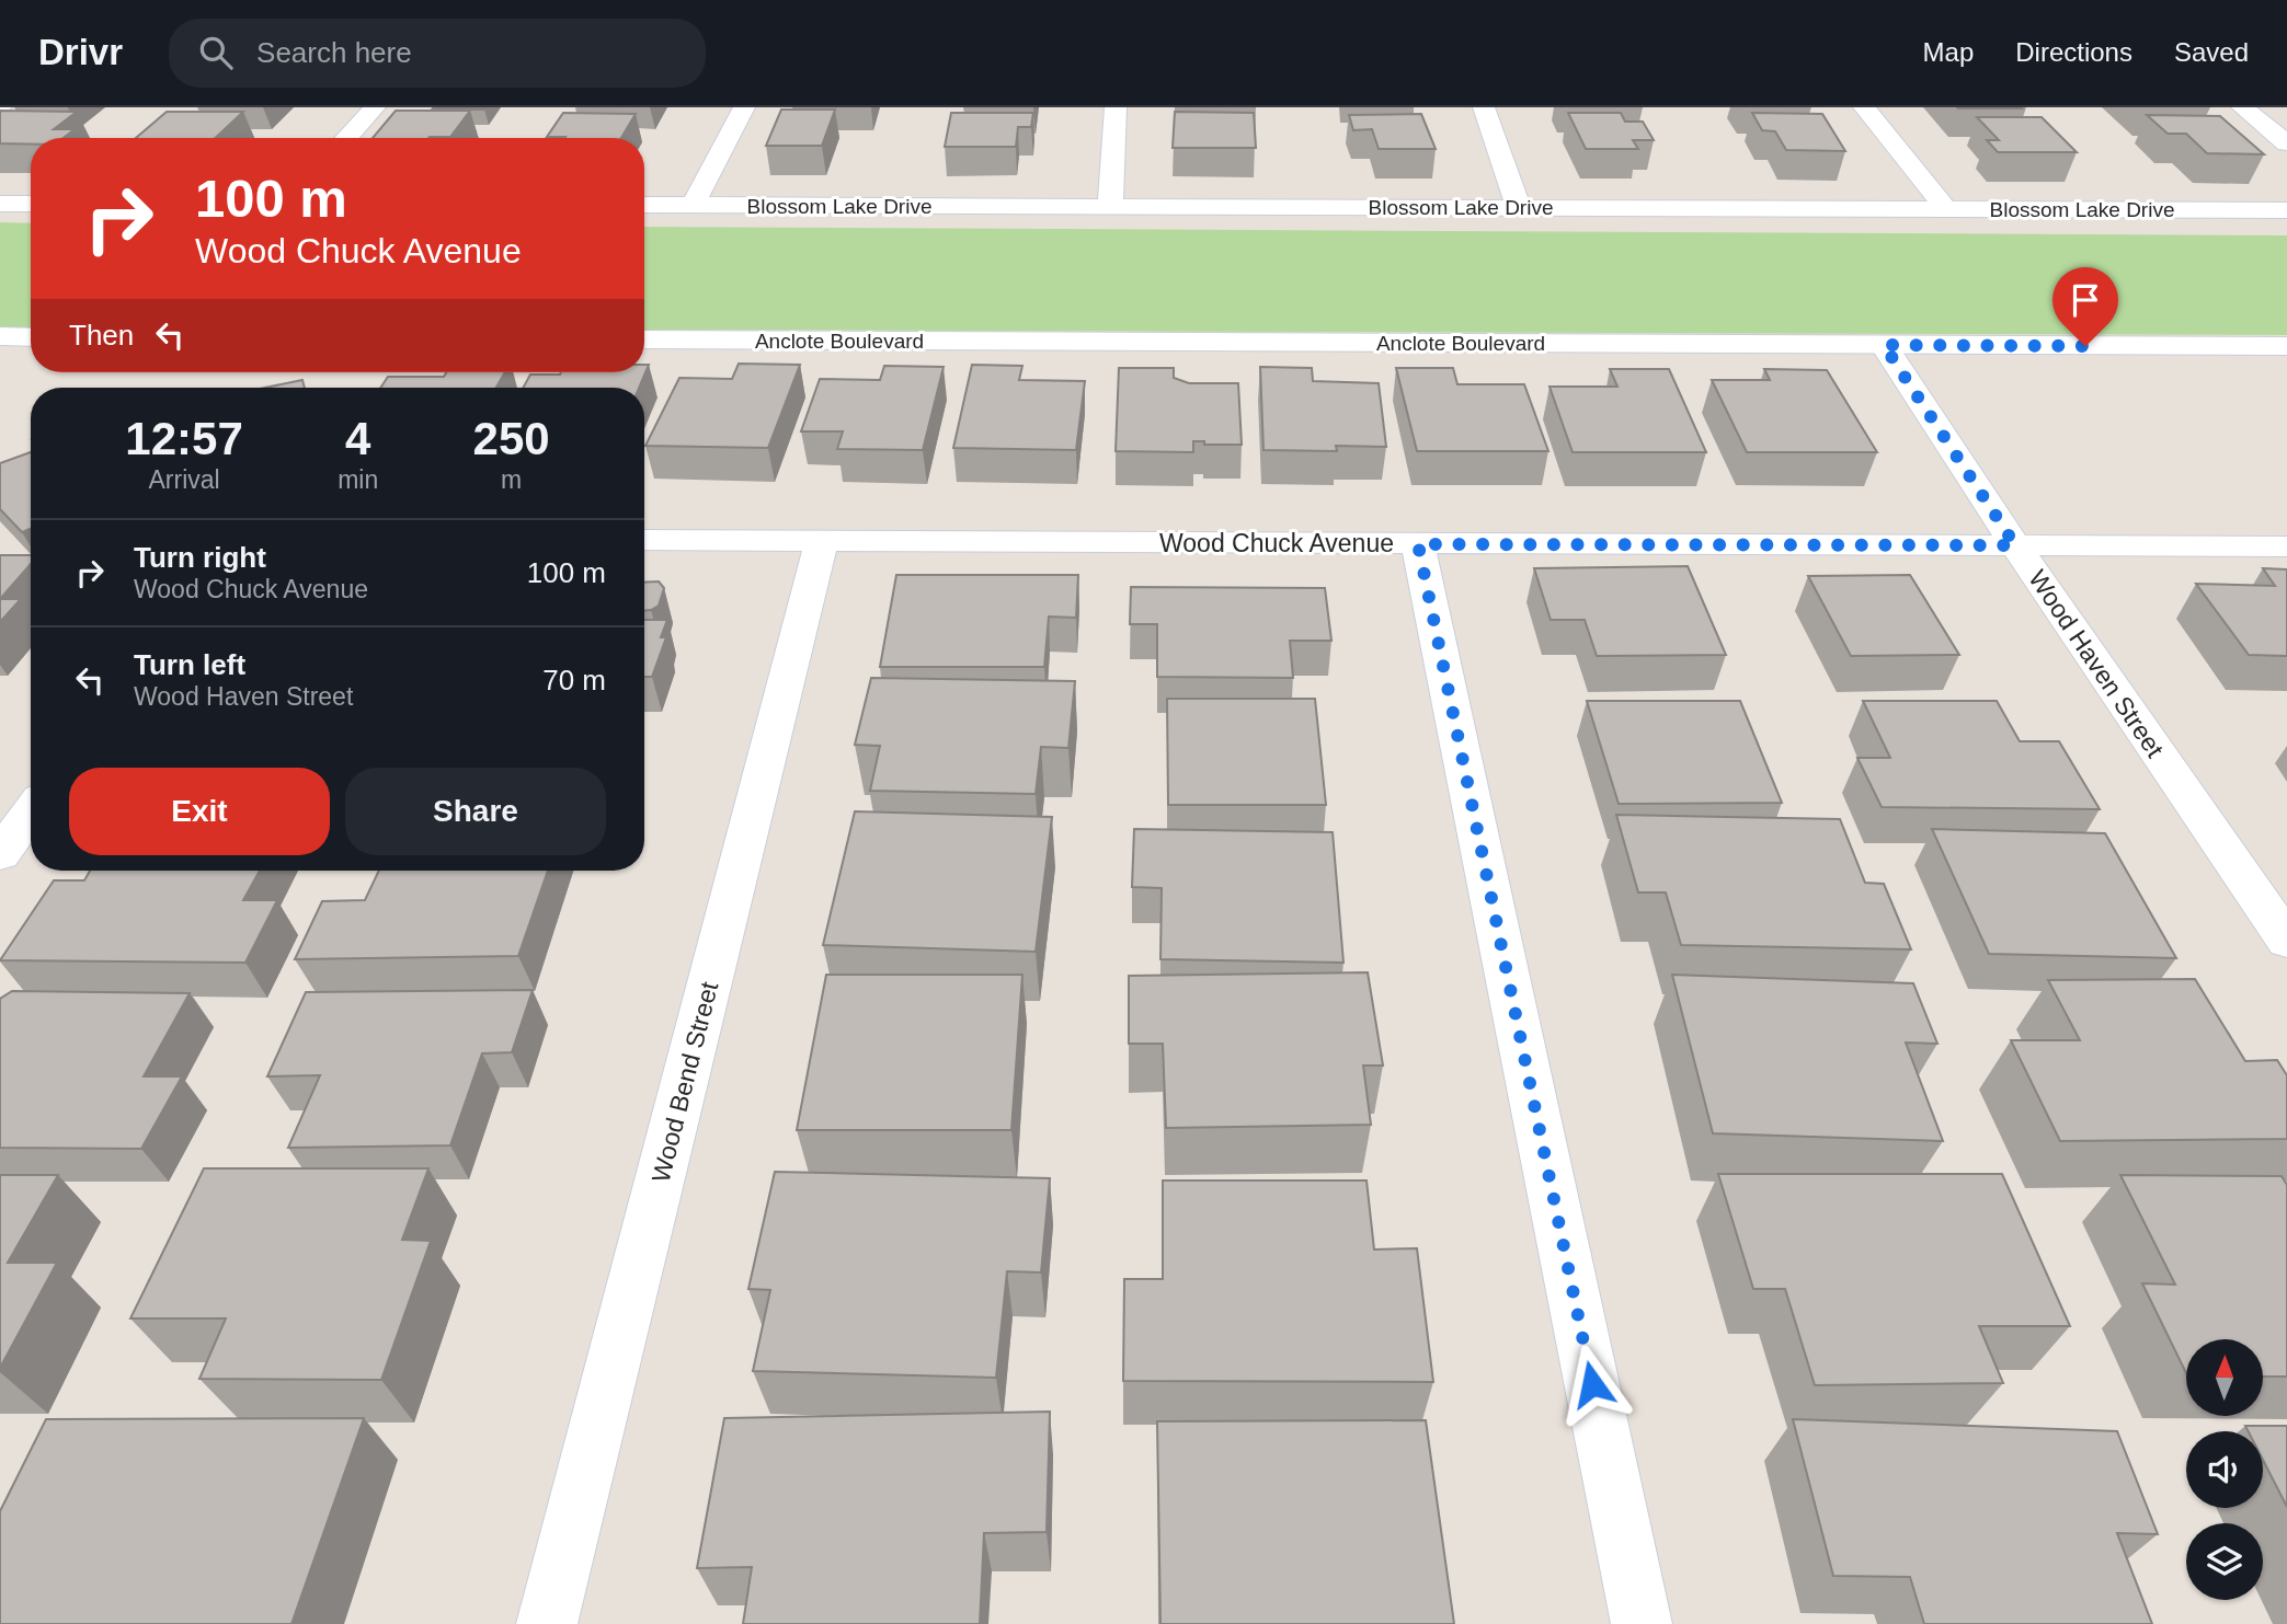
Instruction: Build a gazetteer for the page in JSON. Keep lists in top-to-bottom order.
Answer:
{
  "streets": {
    "street": [
      "Blossom Lake Drive",
      "Anclote Boulevard",
      "Wood Chuck Avenue",
      "Wood Haven Street",
      "Wood Bend Street"
    ]
  },
  "crossings": [
    ["Anclote Boulevard", "Wood Haven Street"],
    ["Wood Chuck Avenue", "Wood Haven Street"],
    ["Wood Chuck Avenue", "Wood Bend Street"]
  ],
  "north": "top",
  "page": {
    "header": "Drivr",
    "search": "Search here",
    "nav": ["Map", "Directions", "Saved"],
    "turn": ["100 m", "Wood Chuck Avenue"],
    "then": "Then",
    "eta": [
      "12:57",
      "Arrival",
      "4",
      "min",
      "250",
      "m"
    ],
    "list": [
      {
        "name": "Turn right",
        "note": "Wood Chuck Avenue",
        "value": "100 m"
      },
      {
        "name": "Turn left",
        "note": "Wood Haven Street",
        "value": "70 m"
      }
    ],
    "buttons": ["Exit", "Share"]
  }
}
